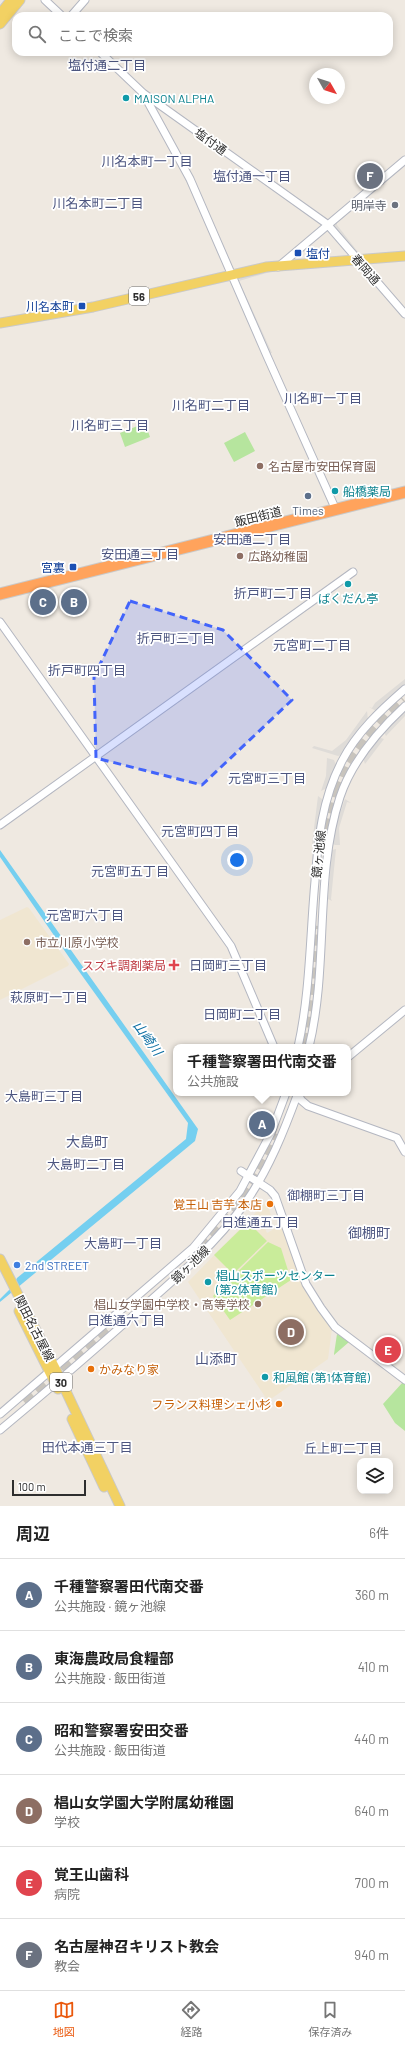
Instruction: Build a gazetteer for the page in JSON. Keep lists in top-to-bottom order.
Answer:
{
  "streets": {
    "highway": ["飯田街道"],
    "main road": ["56", "関田名古屋線", "30"],
    "street": ["塩付通", "春岡通", "鏡ヶ池線"]
  },
  "crossings": [
    ["塩付通", "春岡通"],
    ["春岡通", "56"],
    ["鏡ヶ池線", "関田名古屋線"]
  ],
  "districts": [
    "塩付通二丁目",
    "川名本町一丁目",
    "塩付通一丁目",
    "川名本町二丁目",
    "川名町一丁目",
    "川名町二丁目",
    "川名町三丁目",
    "安田通二丁目",
    "安田通三丁目",
    "折戸町二丁目",
    "折戸町三丁目",
    "元宮町二丁目",
    "折戸町四丁目",
    "元宮町三丁目",
    "元宮町四丁目",
    "元宮町五丁目",
    "元宮町六丁目",
    "日岡町三丁目",
    "萩原町一丁目",
    "日岡町二丁目",
    "大島町三丁目",
    "大島町",
    "大島町二丁目",
    "御棚町三丁目",
    "日進通五丁目",
    "御棚町",
    "大島町一丁目",
    "日進通六丁目",
    "山添町",
    "田代本通三丁目",
    "丘上町二丁目"
  ],
  "water": ["山崎川"],
  "places": {
    "other": [
      "MAISON ALPHA",
      "明岸寺",
      "名古屋市安田保育園",
      "船橋薬局",
      "Times",
      "広路幼稚園",
      "ばくだん亭",
      "市立川原小学校",
      "覚王山 吉芋 本店",
      "2nd STREET",
      "椙山スポーツセンター (第2体育館)",
      "椙山女学園中学校・高等学校",
      "かみなり家",
      "和風館 (第1体育館)",
      "フランス料理シェ小杉"
    ],
    "transit": ["塩付", "川名本町", "宮裏"],
    "health": ["スズキ調剤薬局"]
  },
  "scale_bar": "100 m",
  "north": "bottom right",
  "page": {
    "search": "ここで検索",
    "pins": [
      "F",
      "B",
      "C",
      "A",
      "D",
      "E"
    ],
    "popup": ["千種警察署田代南交番", "公共施設"],
    "scale": "100 m",
    "heading": ["周辺", "6件"],
    "list": [
      {
        "mark": "A",
        "name": "千種警察署田代南交番",
        "note": "公共施設 · 鏡ヶ池線",
        "value": "360 m"
      },
      {
        "mark": "B",
        "name": "東海農政局食糧部",
        "note": "公共施設 · 飯田街道",
        "value": "410 m"
      },
      {
        "mark": "C",
        "name": "昭和警察署安田交番",
        "note": "公共施設 · 飯田街道",
        "value": "440 m"
      },
      {
        "mark": "D",
        "name": "椙山女学園大学附属幼稚園",
        "note": "学校",
        "value": "640 m"
      },
      {
        "mark": "E",
        "name": "覚王山歯科",
        "note": "病院",
        "value": "700 m"
      },
      {
        "mark": "F",
        "name": "名古屋神召キリスト教会",
        "note": "教会",
        "value": "940 m"
      }
    ],
    "nav": ["地図", "経路", "保存済み"]
  }
}
